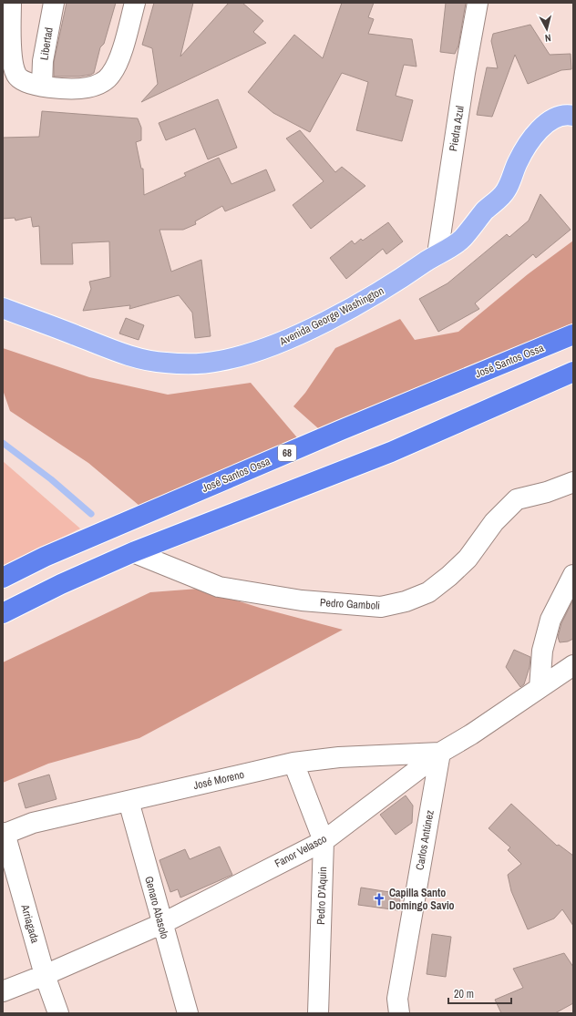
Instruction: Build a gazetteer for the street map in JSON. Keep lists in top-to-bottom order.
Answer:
{
  "streets": {
    "highway": ["José Santos Ossa", "68"],
    "main road": ["Avenida George Washington"],
    "street": [
      "Libertad",
      "Piedra Azul",
      "Pedro Gamboli",
      "José Moreno",
      "Carlos Antúnez",
      "Fanor Velasco",
      "Pedro D'Aquin",
      "Genaro Abasolo",
      "Arriagada"
    ]
  },
  "crossings": [
    ["Piedra Azul", "Avenida George Washington"],
    ["José Moreno", "Carlos Antúnez"],
    ["José Moreno", "Fanor Velasco"],
    ["José Moreno", "Pedro D'Aquin"],
    ["José Moreno", "Genaro Abasolo"],
    ["José Moreno", "Arriagada"],
    ["Carlos Antúnez", "Fanor Velasco"],
    ["Fanor Velasco", "Pedro D'Aquin"],
    ["Fanor Velasco", "Genaro Abasolo"],
    ["Fanor Velasco", "Arriagada"]
  ],
  "places": {
    "church": ["Capilla Santo Domingo Savio"]
  },
  "scale_bar": "20 m",
  "north": "bottom"
}
